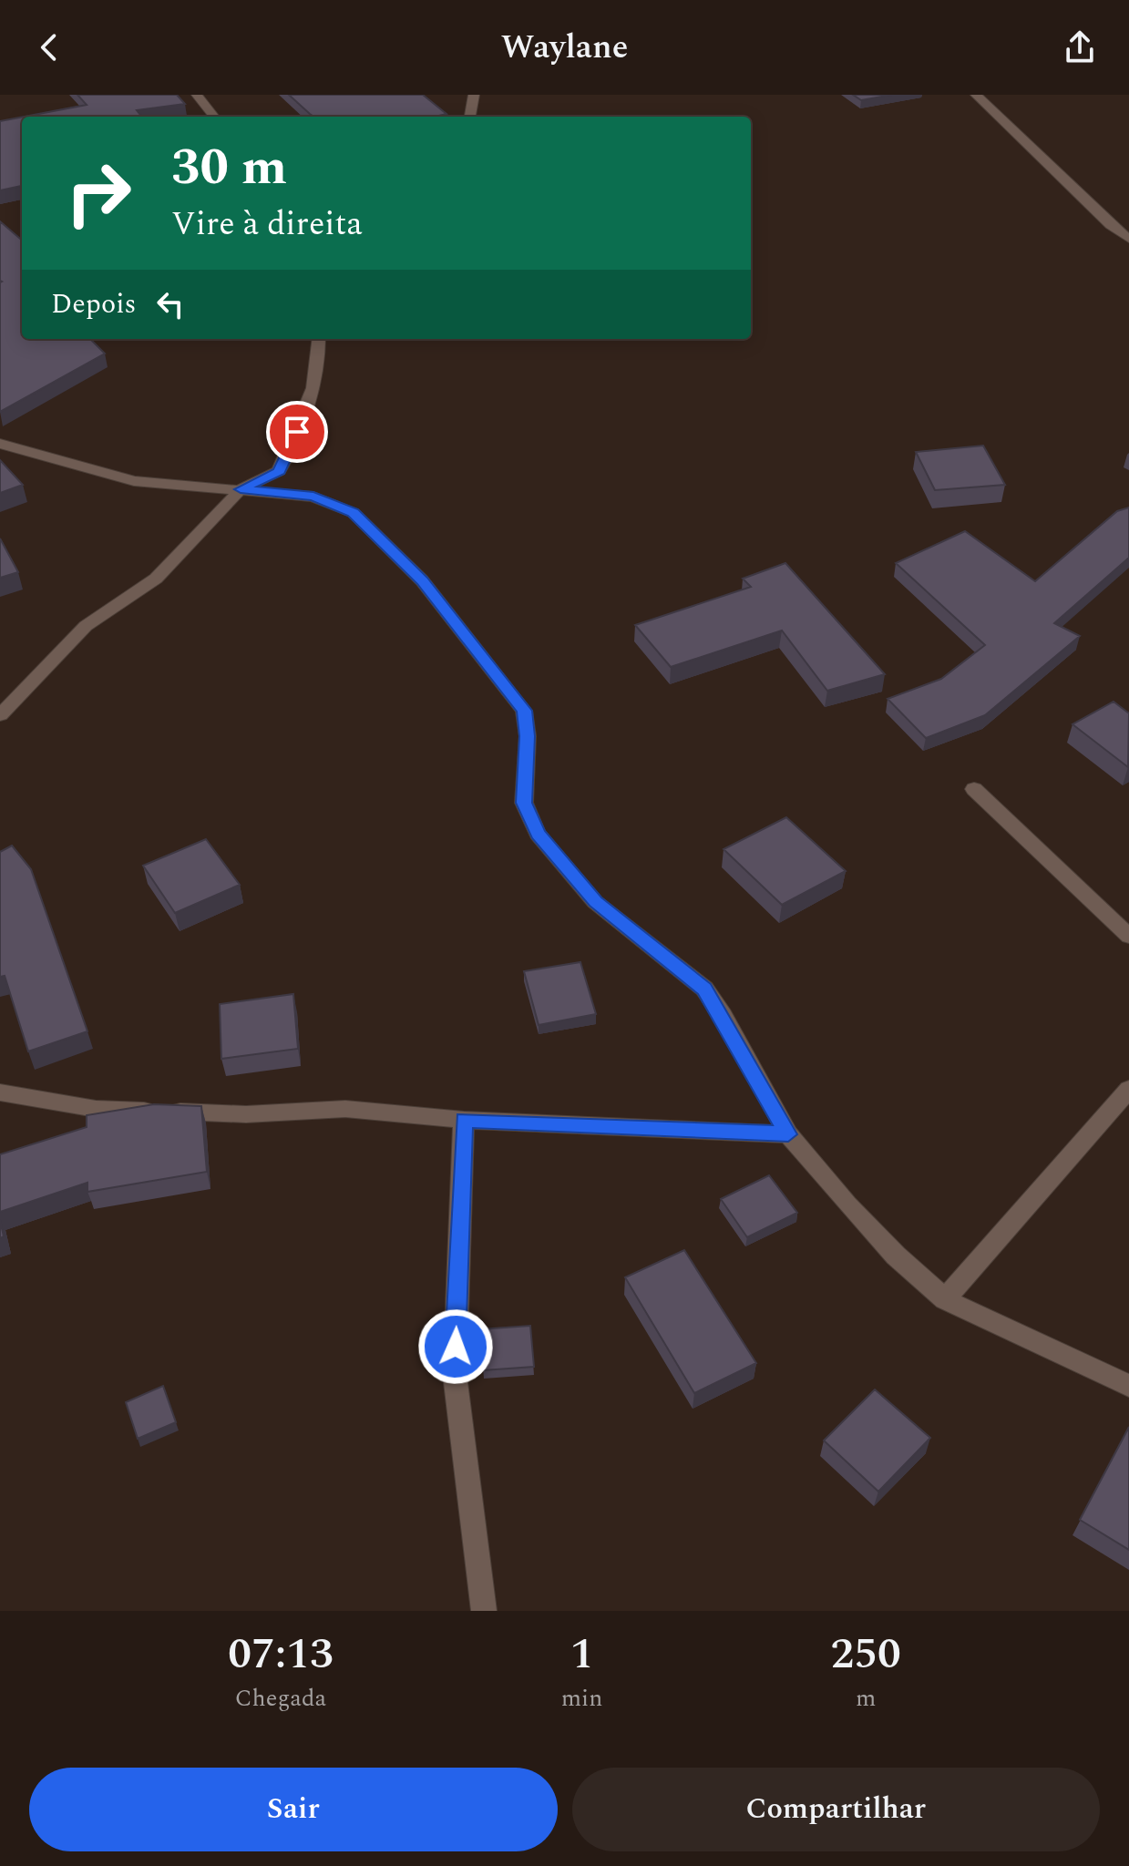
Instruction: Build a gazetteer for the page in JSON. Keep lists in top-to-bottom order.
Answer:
{
  "page": {
    "header": "Waylane",
    "turn": ["30 m", "Vire à direita"],
    "then": "Depois",
    "eta": [
      "07:13",
      "Chegada",
      "1",
      "min",
      "250",
      "m"
    ],
    "buttons": ["Sair", "Compartilhar"]
  }
}
